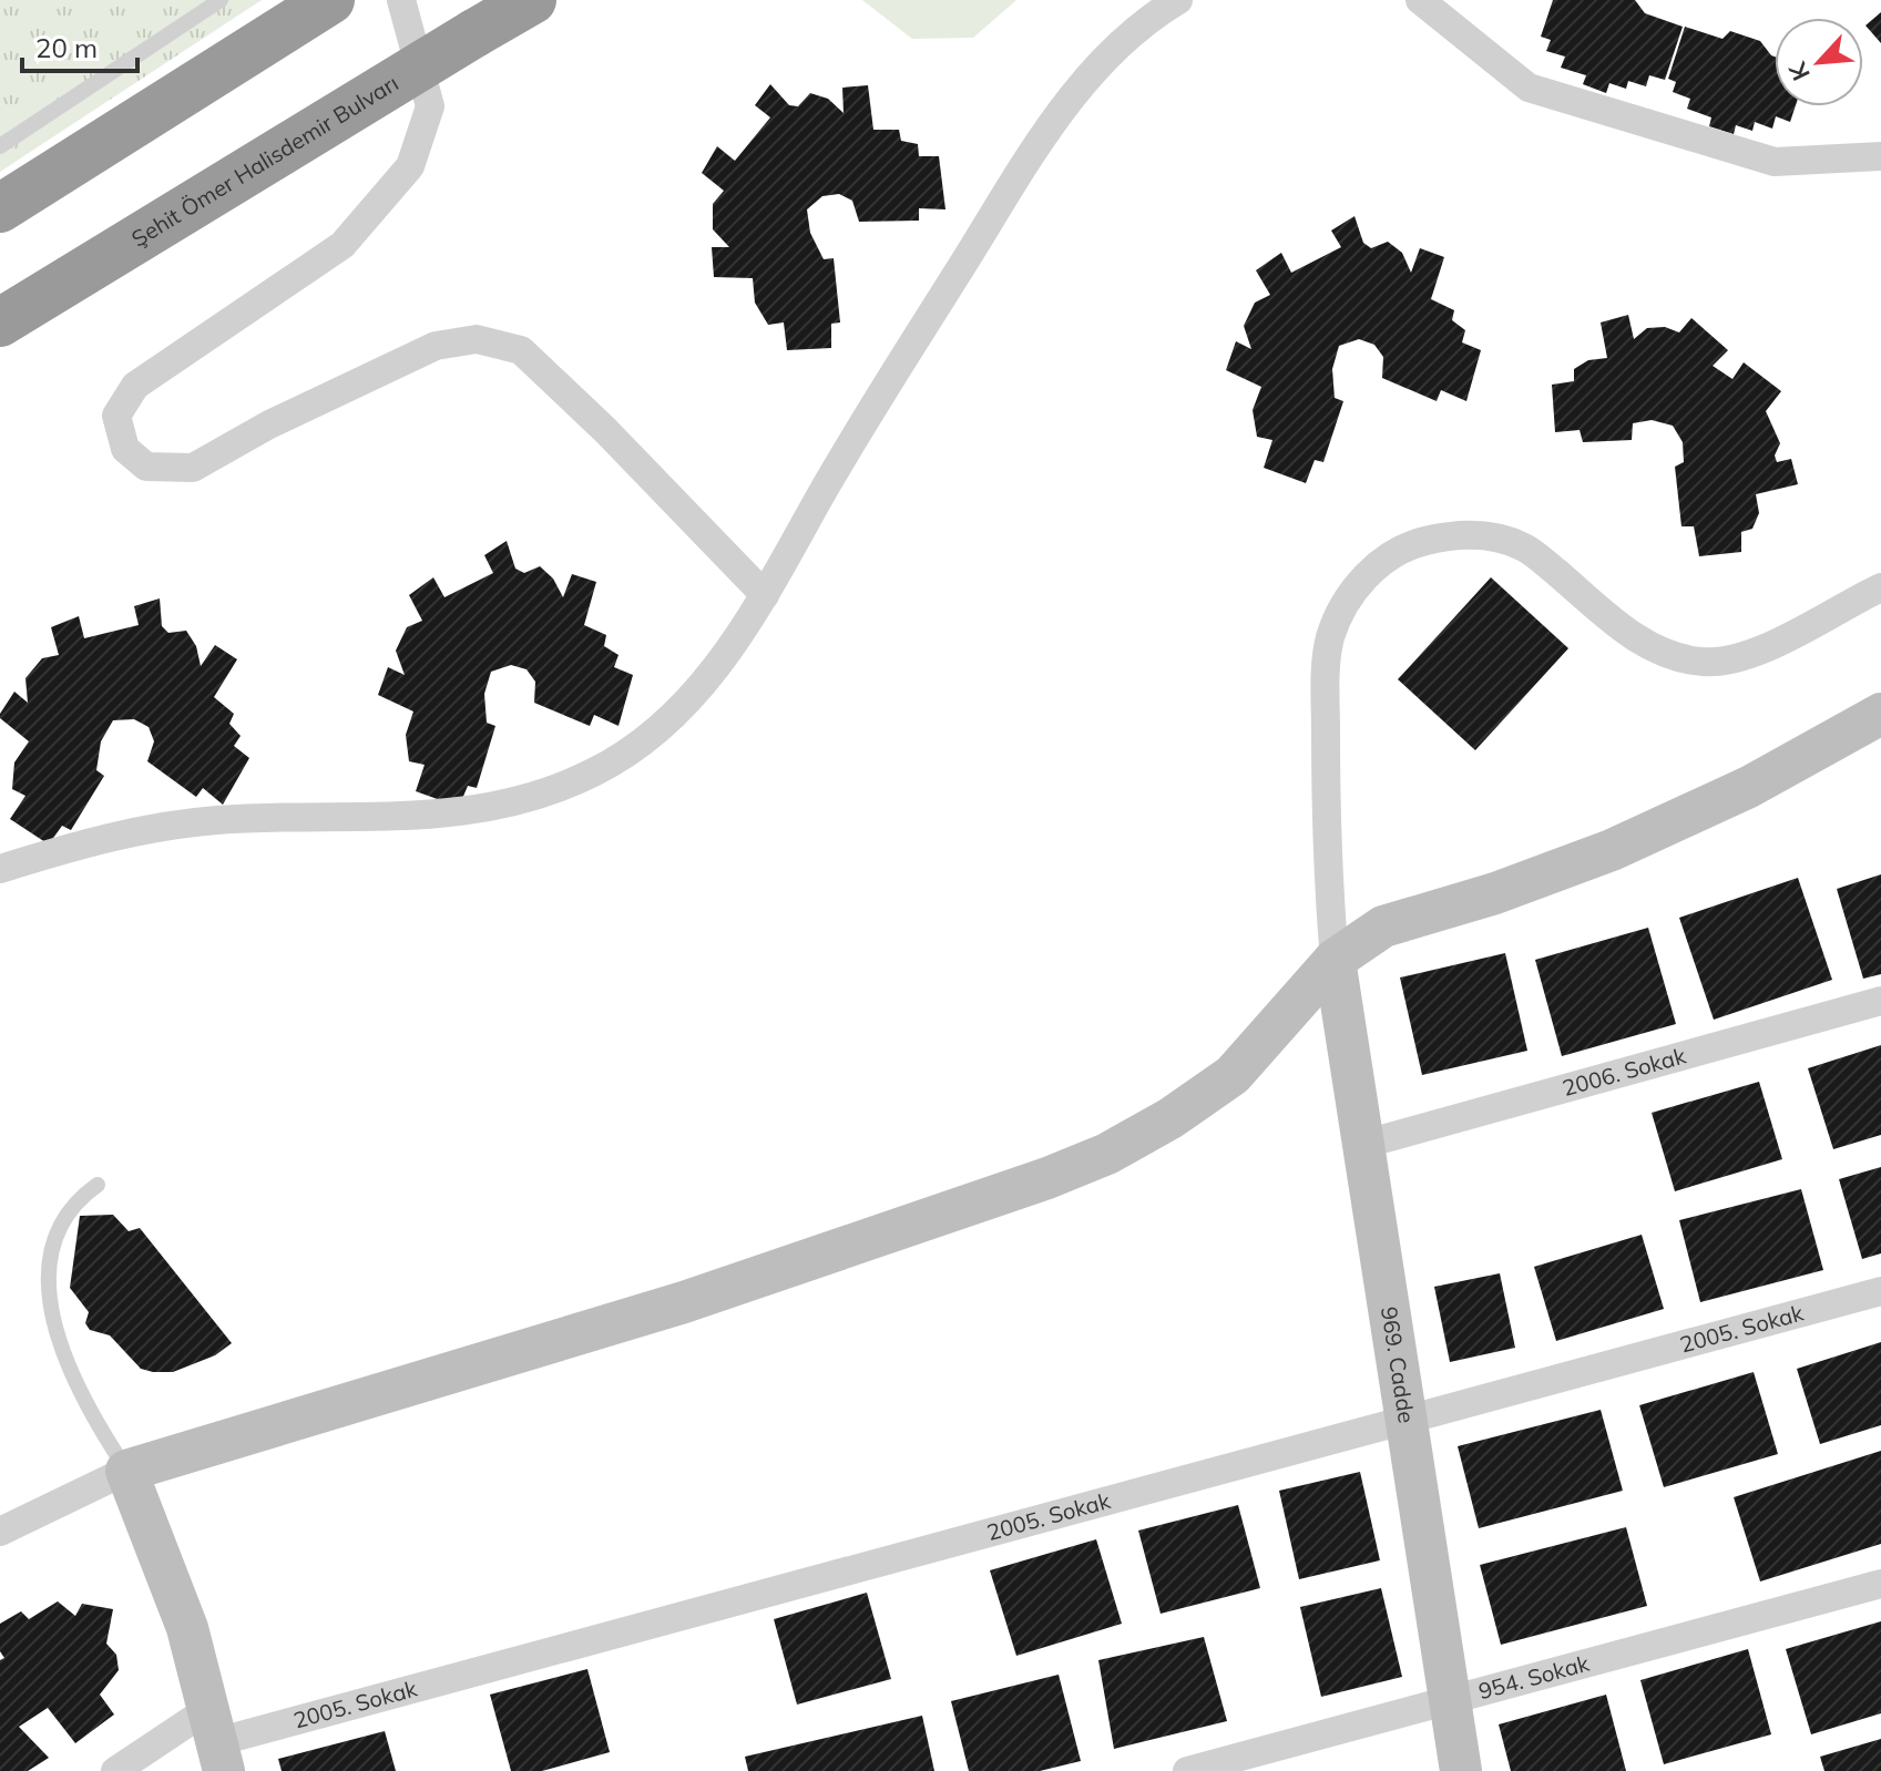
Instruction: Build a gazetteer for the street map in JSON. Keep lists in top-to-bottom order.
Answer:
{
  "streets": {
    "highway": ["Şehit Ömer Halisdemir Bulvarı"],
    "street": [
      "2006. Sokak",
      "2005. Sokak",
      "969. Cadde",
      "954. Sokak"
    ]
  },
  "crossings": [
    ["2006. Sokak", "969. Cadde"],
    ["2005. Sokak", "969. Cadde"],
    ["969. Cadde", "954. Sokak"]
  ],
  "scale_bar": "20 m",
  "north": "bottom left"
}
